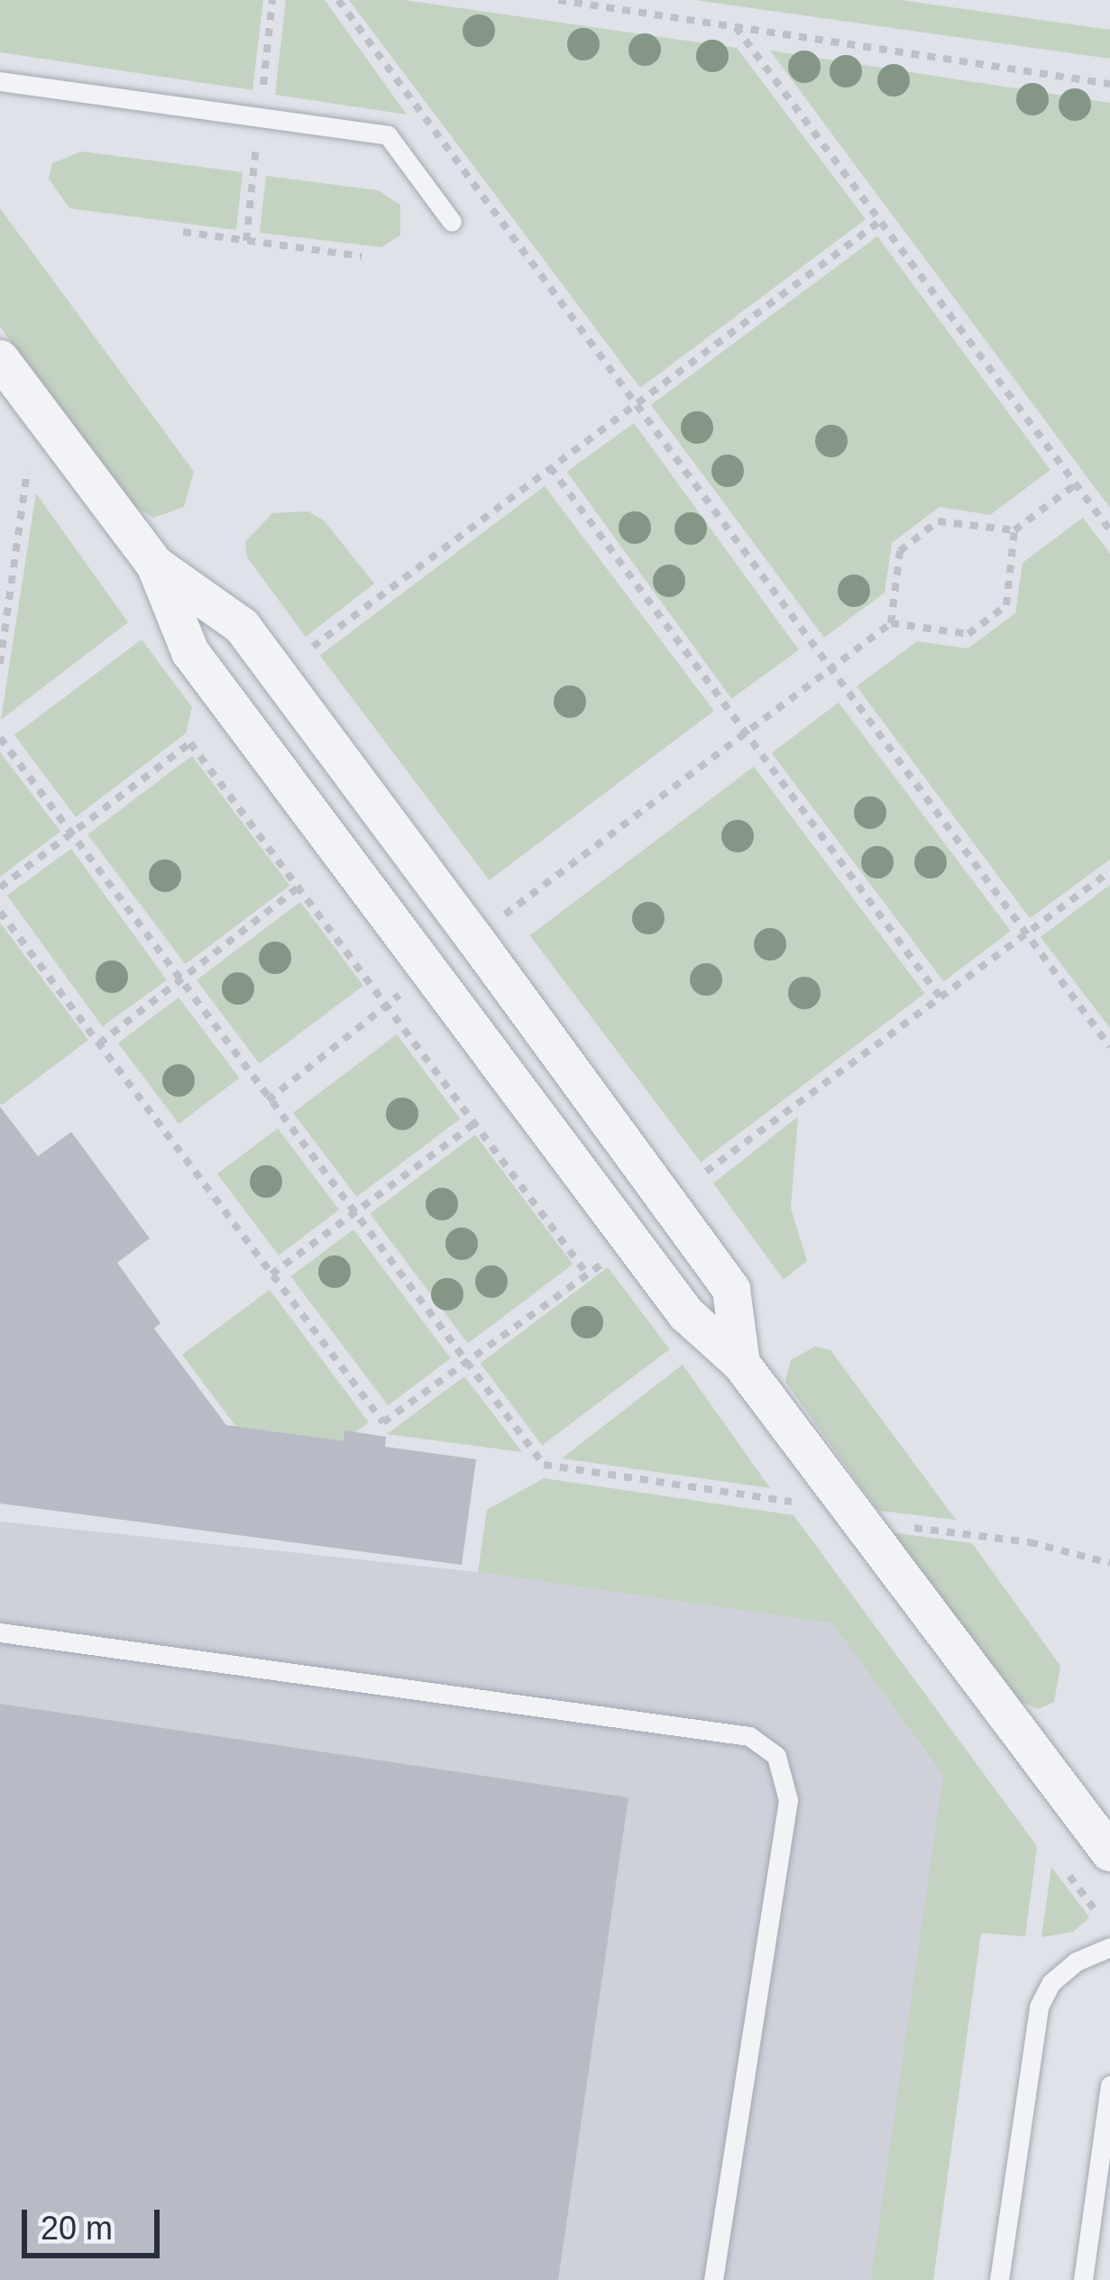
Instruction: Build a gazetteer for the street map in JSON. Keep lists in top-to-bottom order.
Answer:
{
  "scale_bar": "20 m"
}
